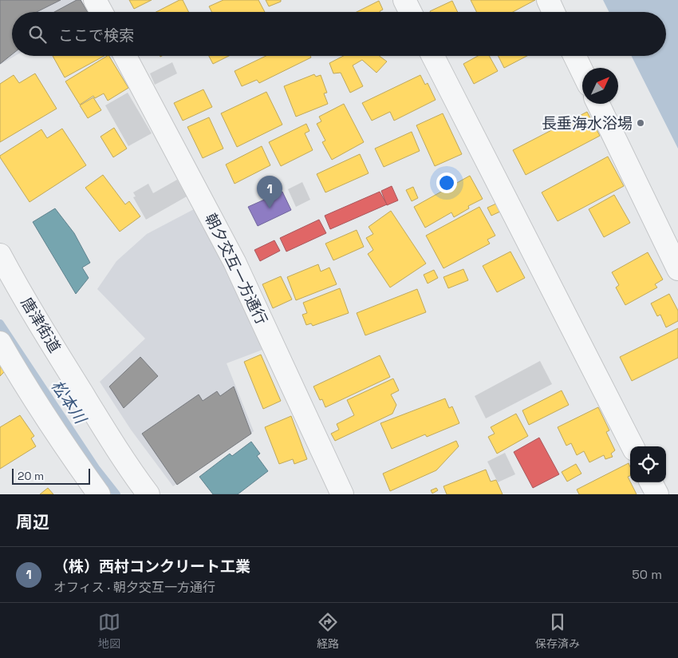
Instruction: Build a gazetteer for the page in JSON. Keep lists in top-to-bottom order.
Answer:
{
  "streets": {
    "street": ["朝夕交互一方通行", "唐津街道"]
  },
  "water": ["松本川"],
  "places": ["長垂海水浴場"],
  "scale_bar": "20 m",
  "north": "top right",
  "page": {
    "search": "ここで検索",
    "pins": "1",
    "scale": "20 m",
    "heading": "周辺",
    "list": [
      {
        "mark": "1",
        "name": "（株）西村コンクリート工業",
        "note": "オフィス · 朝夕交互一方通行",
        "value": "50 m"
      }
    ],
    "nav": ["地図", "経路", "保存済み"]
  }
}
